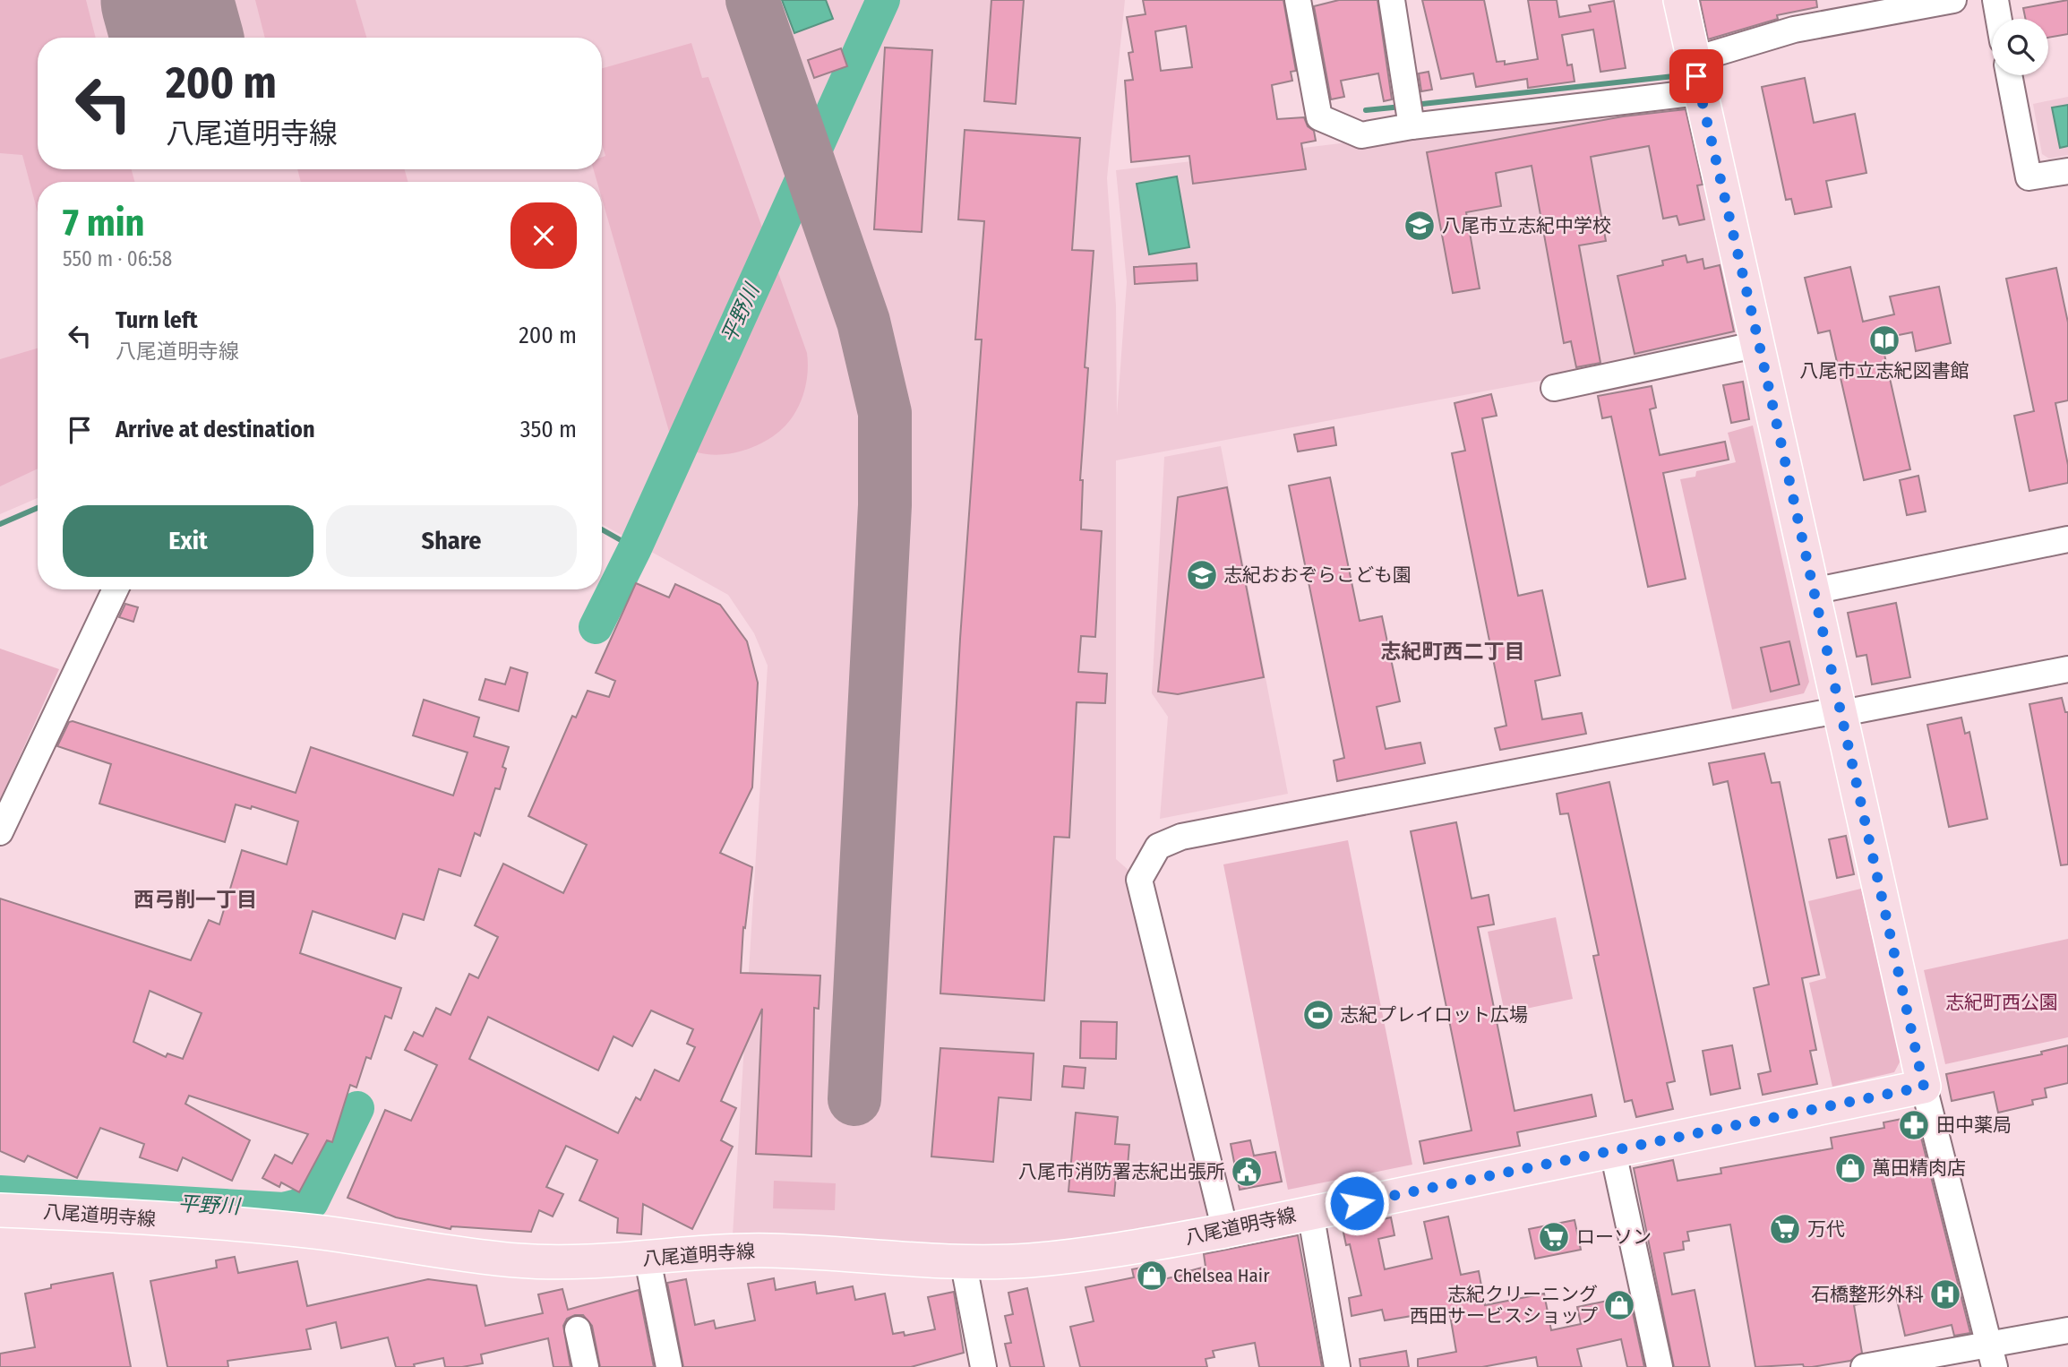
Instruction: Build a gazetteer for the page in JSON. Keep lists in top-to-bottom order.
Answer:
{
  "streets": {
    "main road": ["八尾道明寺線"]
  },
  "districts": ["志紀町西二丁目", "西弓削一丁目"],
  "water": ["平野川"],
  "parks": ["志紀町西公園"],
  "places": {
    "school or university": ["八尾市立志紀中学校", "志紀おおぞらこども園"],
    "library": ["八尾市立志紀図書館"],
    "sports": ["志紀プレイロット広場"],
    "pharmacy": ["田中薬局"],
    "shop": ["萬田精肉店", "Chelsea Hair", "志紀クリーニング 西田サービスショップ"],
    "public building": ["八尾市消防署志紀出張所"],
    "supermarket": ["万代", "ローソン"],
    "hospital": ["石橋整形外科"]
  },
  "page": {
    "turn": ["200 m", "八尾道明寺線"],
    "heading": ["7 min", "550 m · 06:58"],
    "list": [
      {
        "name": "Turn left",
        "note": "八尾道明寺線",
        "value": "200 m"
      },
      {
        "name": "Arrive at destination",
        "value": "350 m"
      }
    ],
    "buttons": ["Exit", "Share"]
  }
}
